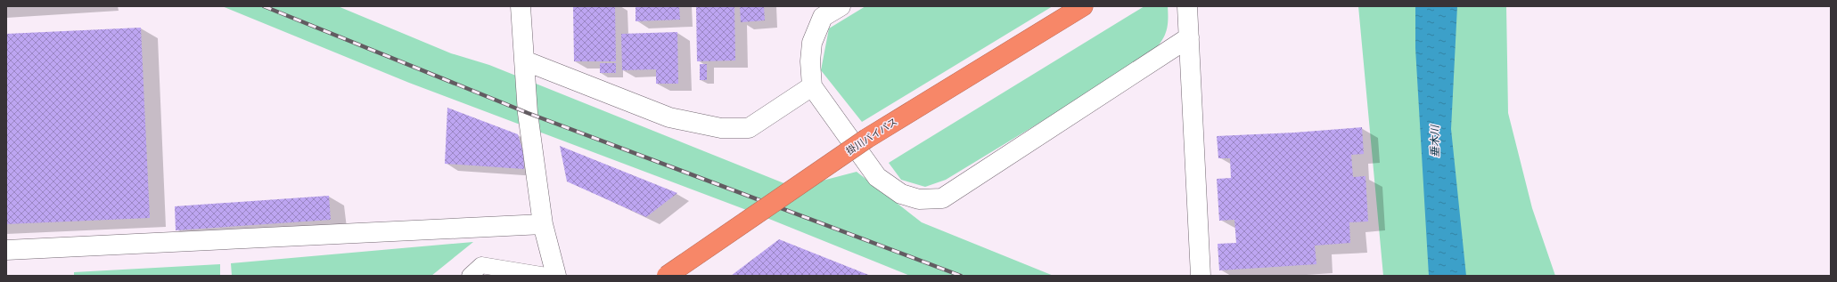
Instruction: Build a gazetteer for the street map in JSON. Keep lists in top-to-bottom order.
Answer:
{
  "streets": {
    "highway": ["掛川バイパス"]
  },
  "water": ["垂木川"]
}
